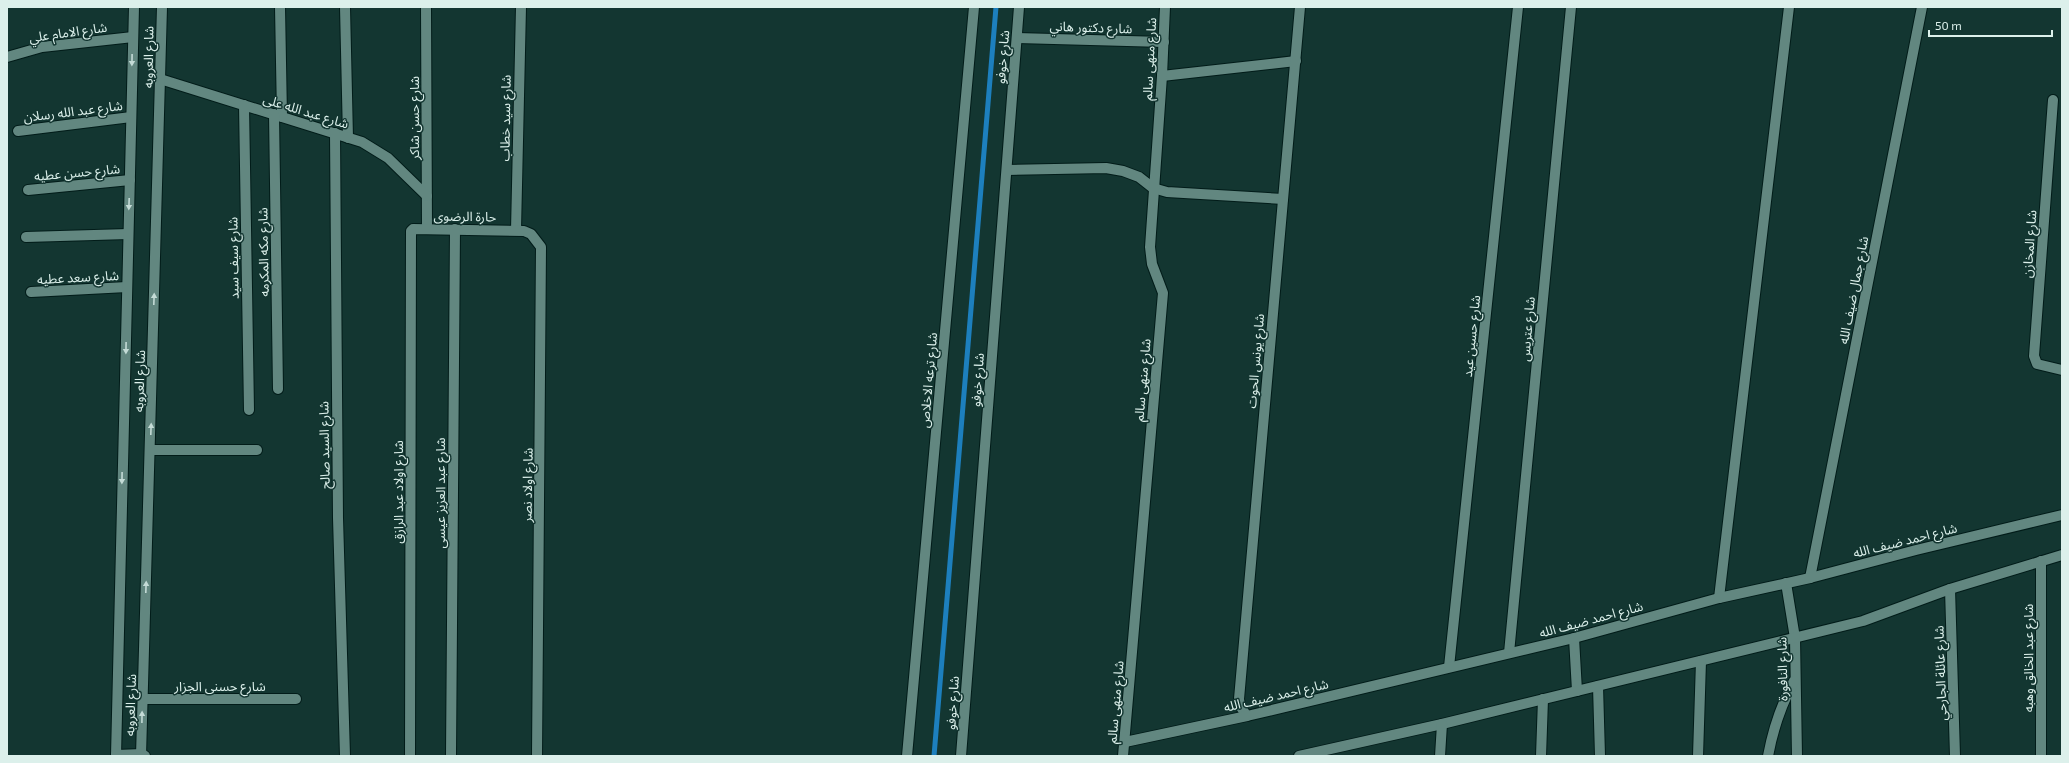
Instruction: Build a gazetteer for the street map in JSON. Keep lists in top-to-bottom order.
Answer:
{
  "streets": {
    "street": [
      "شارع دكتور هاني",
      "شارع الامام علي",
      "شارع العروبه",
      "شارع خوفو",
      "شارع منهى سالم",
      "شارع عبد الله رسلان",
      "شارع عبد الله على",
      "شارع حسن شاكر",
      "شارع سيد خطاب",
      "شارع حسن عطيه",
      "حارة الرضوى",
      "شارع المخازن",
      "شارع مكه المكرمه",
      "شارع سيف سيد",
      "شارع سعد عطيه",
      "شارع جمال ضيف الله",
      "شارع عتريس",
      "شارع حسين عيد",
      "شارع يونس الحوت",
      "شارع ترعه الاخلاص",
      "شارع السيد صالح",
      "شارع اولاد نصر",
      "شارع اولاد عبد الرازق",
      "شارع عبد العزيز عيسى",
      "شارع احمد ضيف الله",
      "شارع عبد الخالق وهبه",
      "شارع النافورة",
      "شارع عائلة الجارحي",
      "شارع حسنى الجزار"
    ]
  },
  "crossings": [
    ["شارع دكتور هاني", "شارع خوفو"],
    ["شارع دكتور هاني", "شارع منهى سالم"],
    ["شارع الامام علي", "شارع العروبه"],
    ["شارع العروبه", "شارع عبد الله رسلان"],
    ["شارع العروبه", "شارع عبد الله على"],
    ["شارع العروبه", "شارع حسن عطيه"],
    ["شارع العروبه", "شارع سعد عطيه"],
    ["شارع العروبه", "شارع حسنى الجزار"],
    ["شارع منهى سالم", "شارع احمد ضيف الله"],
    ["شارع عبد الله على", "شارع حسن شاكر"],
    ["شارع عبد الله على", "شارع مكه المكرمه"],
    ["شارع عبد الله على", "شارع سيف سيد"],
    ["شارع عبد الله على", "شارع السيد صالح"],
    ["شارع حسن شاكر", "حارة الرضوى"],
    ["شارع سيد خطاب", "حارة الرضوى"],
    ["شارع سيد خطاب", "شارع اولاد نصر"],
    ["حارة الرضوى", "شارع اولاد نصر"],
    ["حارة الرضوى", "شارع اولاد عبد الرازق"],
    ["حارة الرضوى", "شارع عبد العزيز عيسى"],
    ["شارع جمال ضيف الله", "شارع احمد ضيف الله"],
    ["شارع عتريس", "شارع احمد ضيف الله"],
    ["شارع حسين عيد", "شارع احمد ضيف الله"],
    ["شارع يونس الحوت", "شارع احمد ضيف الله"],
    ["شارع احمد ضيف الله", "شارع النافورة"]
  ],
  "scale_bar": "50 m"
}
